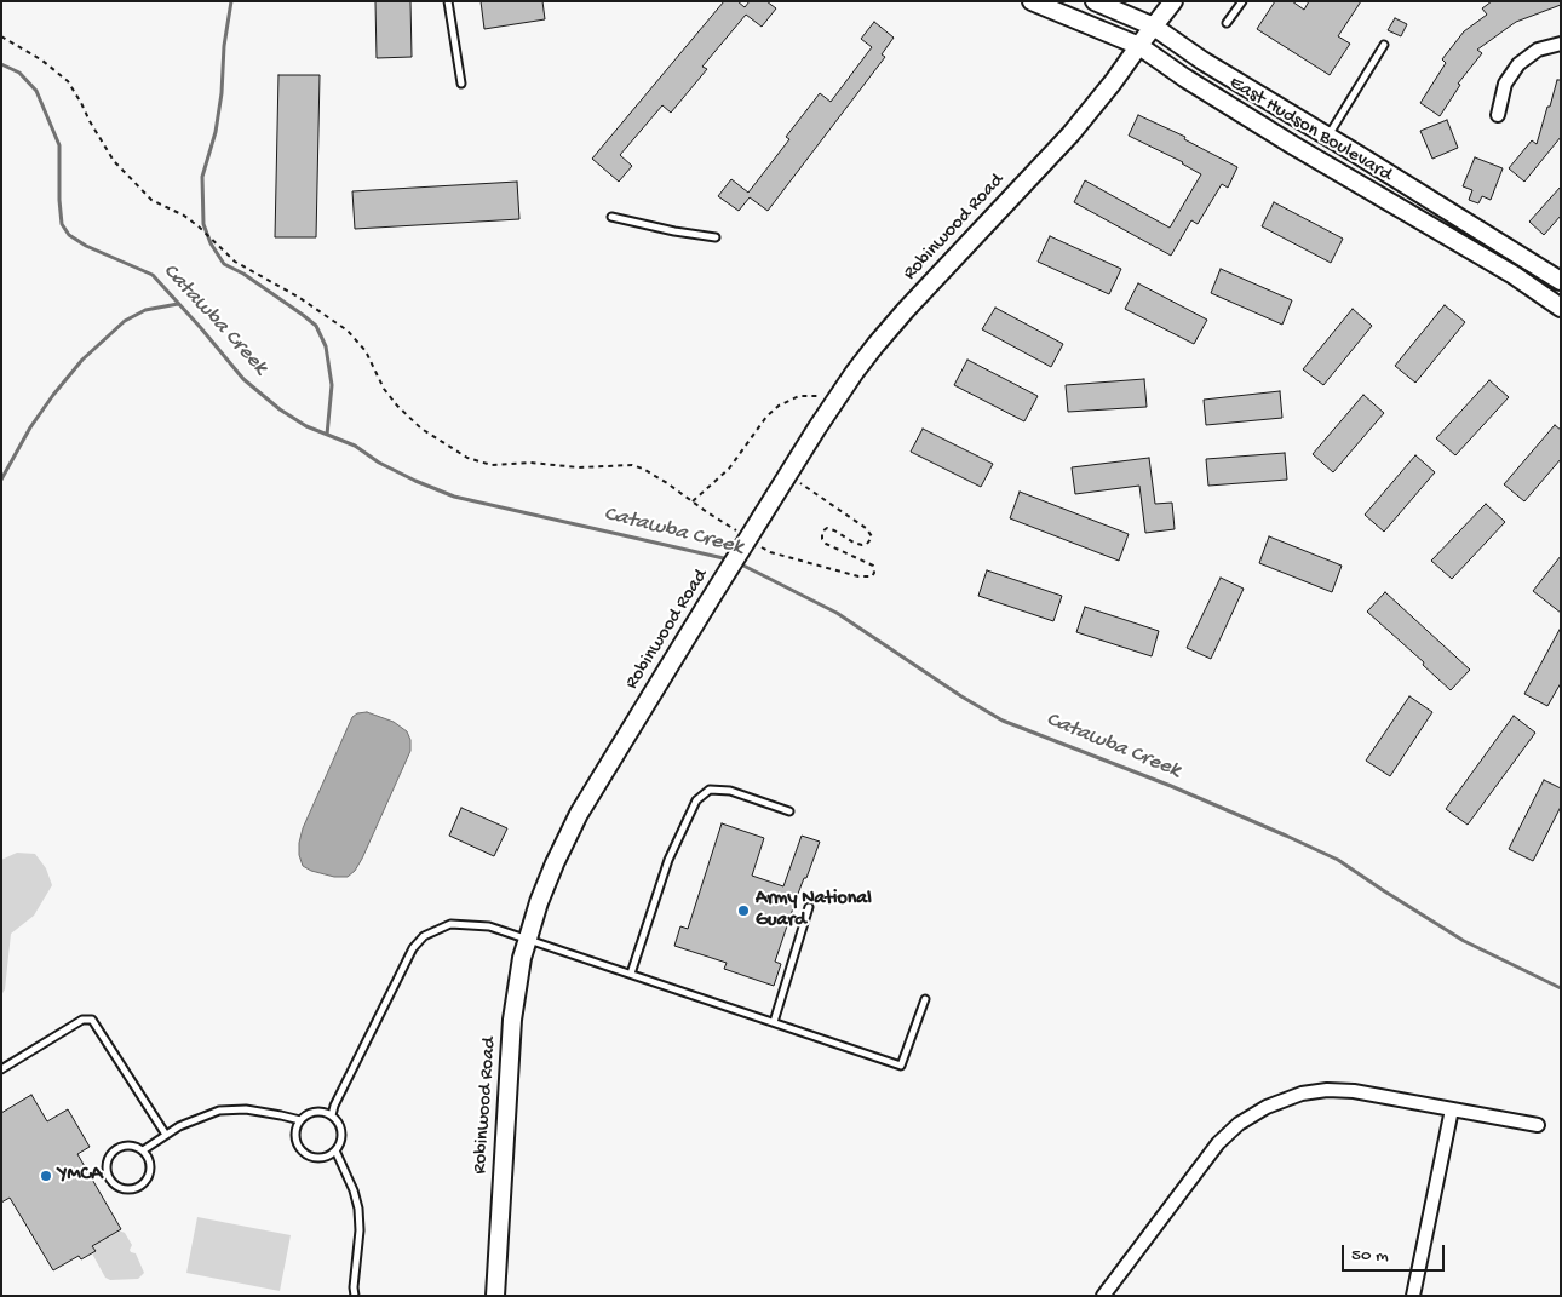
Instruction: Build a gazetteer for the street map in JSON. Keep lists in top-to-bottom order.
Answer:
{
  "streets": {
    "main road": ["East Hudson Boulevard", "Robinwood Road"]
  },
  "crossings": [
    ["East Hudson Boulevard", "Robinwood Road"]
  ],
  "water": ["Catawba Creek"],
  "places": ["Army National Guard", "YMCA"],
  "scale_bar": "50 m"
}
